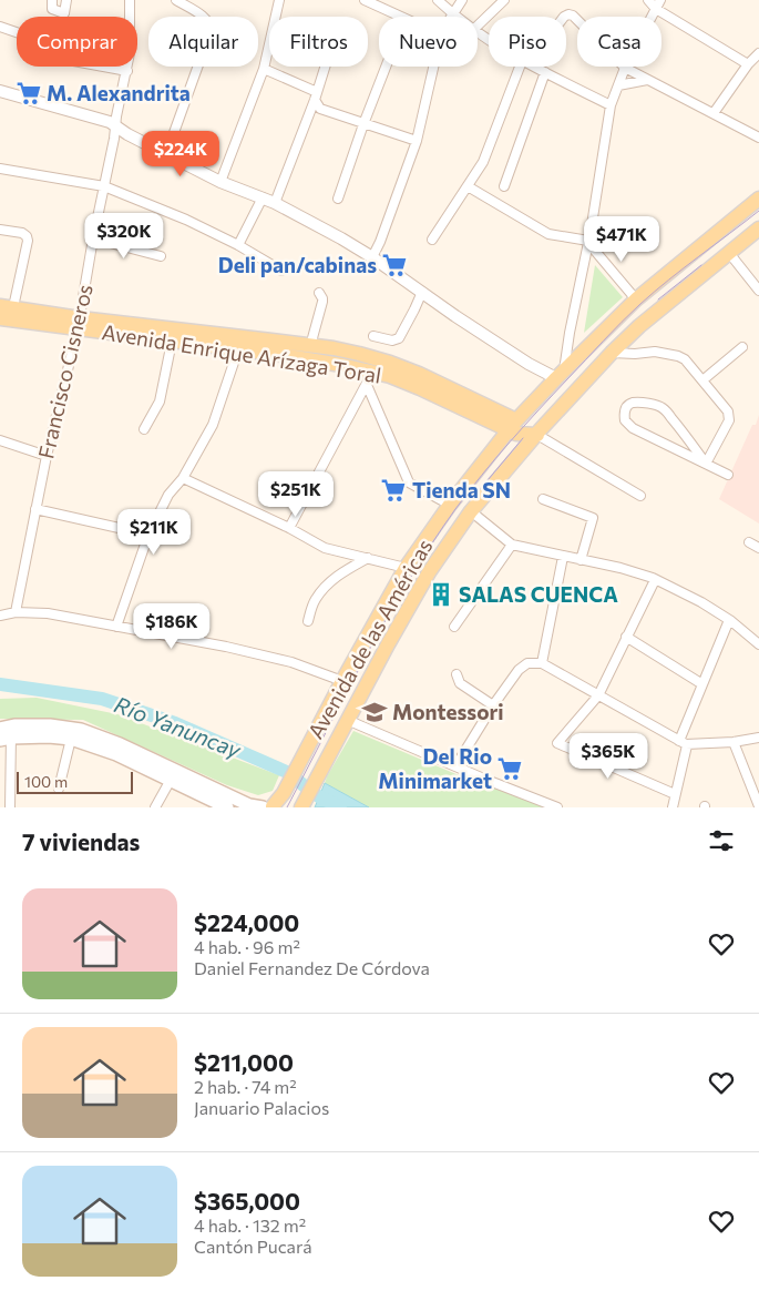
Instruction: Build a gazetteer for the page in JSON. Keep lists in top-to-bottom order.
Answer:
{
  "streets": {
    "main road": ["Avenida Enrique Arízaga Toral", "Avenida de las Américas"],
    "street": ["Francisco Cisneros"]
  },
  "crossings": [
    ["Avenida Enrique Arízaga Toral", "Francisco Cisneros"],
    ["Avenida Enrique Arízaga Toral", "Avenida de las Américas"]
  ],
  "water": ["Río Yanuncay"],
  "places": {
    "supermarket": [
      "M. Alexandrita",
      "Deli pan/cabinas",
      "Tienda SN",
      "Del Rio Minimarket"
    ],
    "building": ["SALAS CUENCA"],
    "school or university": ["Montessori"]
  },
  "scale_bar": "100 m",
  "page": {
    "chip": [
      "Comprar",
      "Alquilar",
      "Filtros",
      "Nuevo",
      "Piso",
      "Casa"
    ],
    "price": [
      "$224K",
      "$320K",
      "$471K",
      "$251K",
      "$211K",
      "$186K",
      "$365K"
    ],
    "scale": "100 m",
    "heading": "7 viviendas",
    "list": [
      {
        "name": "$224,000",
        "note": "4 hab. · 96 m² · Daniel Fernandez De Córdova"
      },
      {
        "name": "$211,000",
        "note": "2 hab. · 74 m² · Januario Palacios"
      },
      {
        "name": "$365,000",
        "note": "4 hab. · 132 m² · Cantón Pucará"
      }
    ]
  }
}
